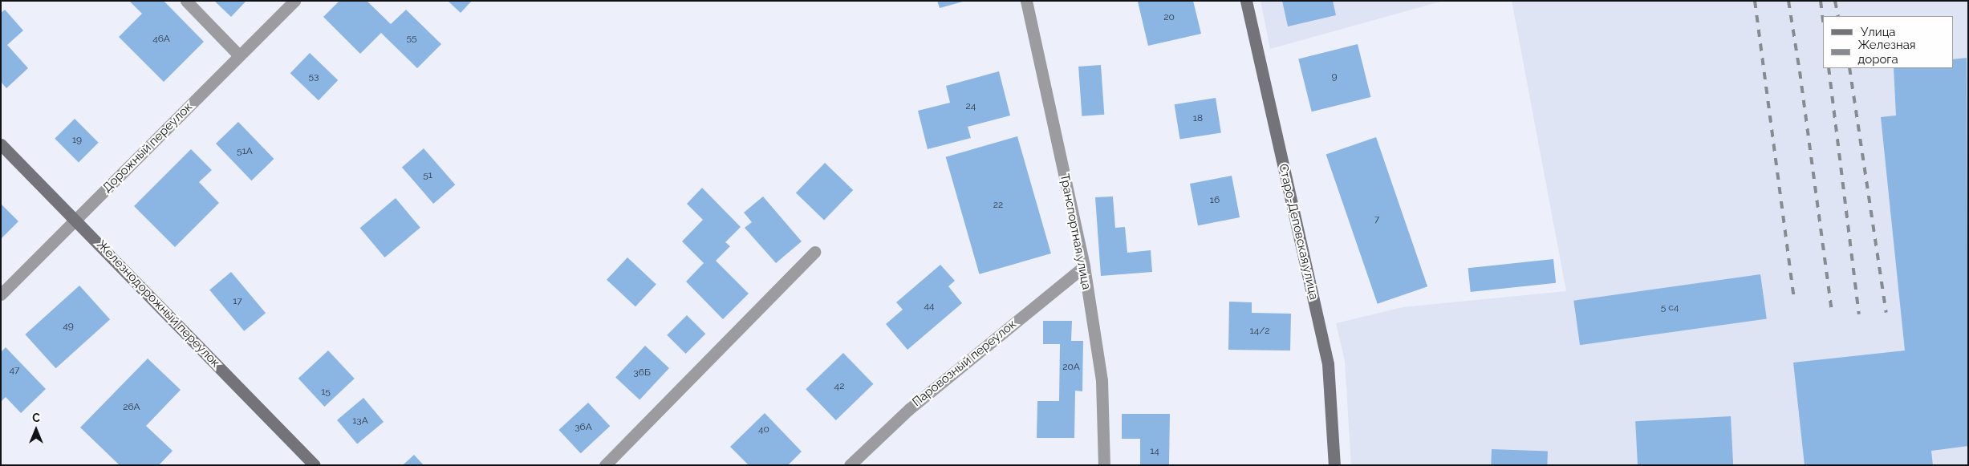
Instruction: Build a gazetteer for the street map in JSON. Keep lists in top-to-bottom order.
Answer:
{
  "streets": {
    "main road": ["Старо-Деповская улица", "Железнодорожный переулок"],
    "street": ["Дорожный переулок", "Транспортная улица", "Паровозный переулок"]
  },
  "crossings": [
    ["Дорожный переулок", "Железнодорожный переулок"],
    ["Транспортная улица", "Паровозный переулок"]
  ],
  "house_numbers": [
    "20",
    "55",
    "46А",
    "53",
    "9",
    "24",
    "18",
    "19",
    "51А",
    "51",
    "16",
    "22",
    "7",
    "17",
    "44",
    "5 с4",
    "49",
    "14/2",
    "20А",
    "47",
    "36Б",
    "42",
    "15",
    "26А",
    "13А",
    "36А",
    "40",
    "14"
  ],
  "legend": ["Улица", "Железная дорога"],
  "north": "top"
}
